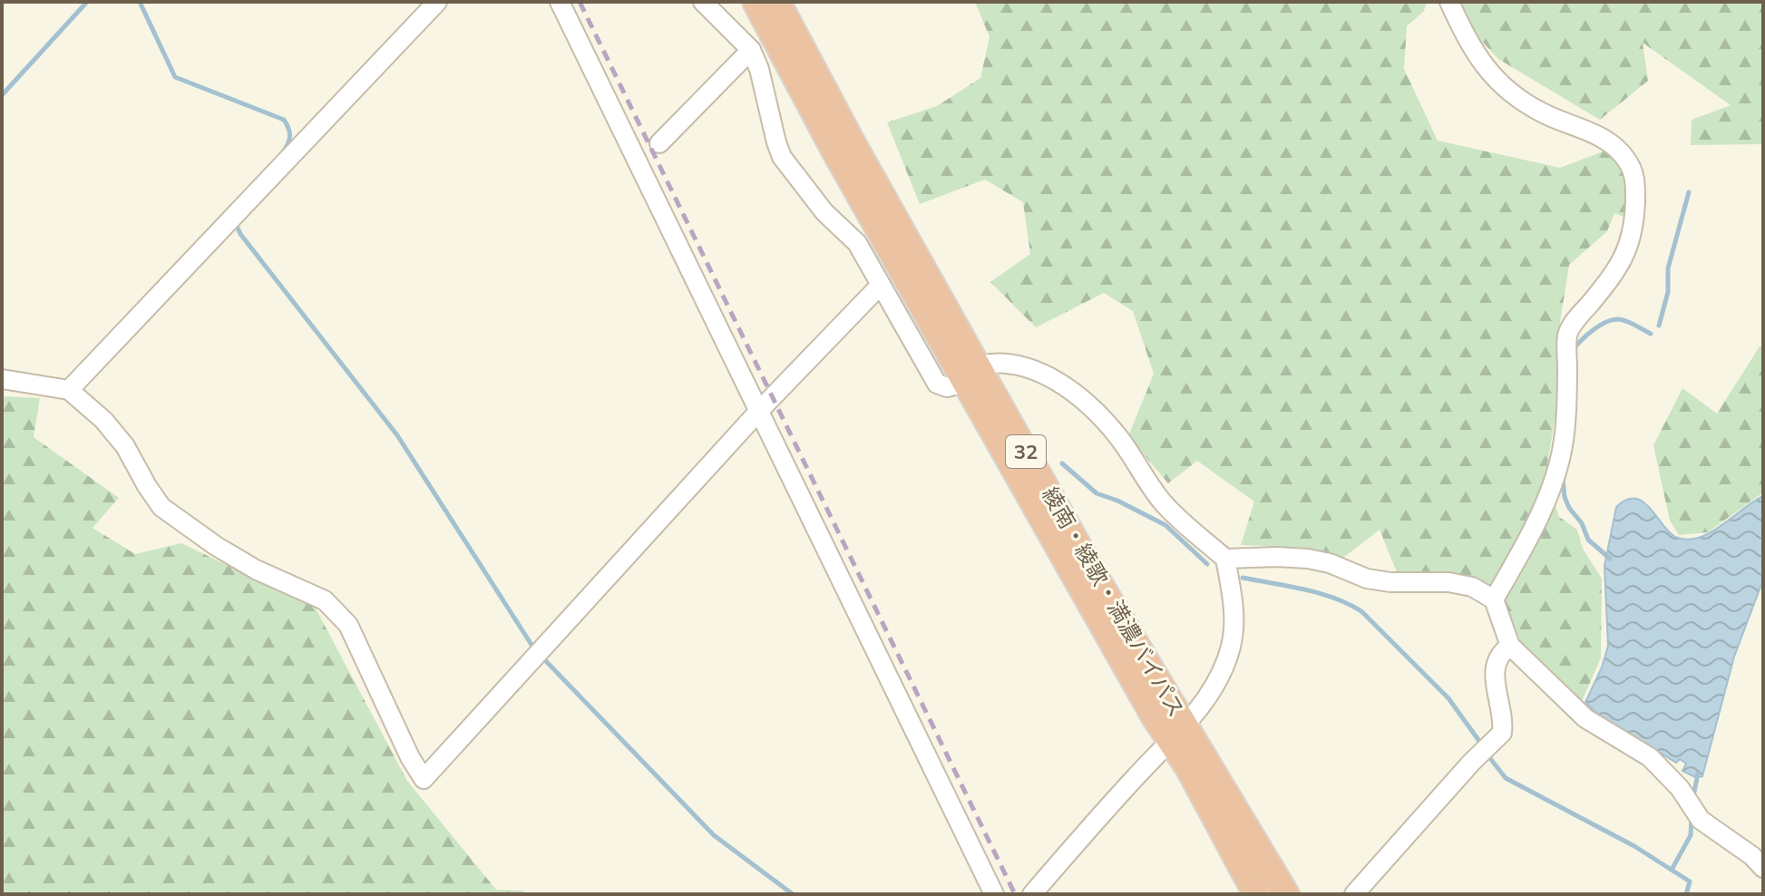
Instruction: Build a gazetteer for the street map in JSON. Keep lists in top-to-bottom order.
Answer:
{
  "streets": {
    "highway": ["32", "綾南・綾歌・満濃バイパス"]
  }
}
